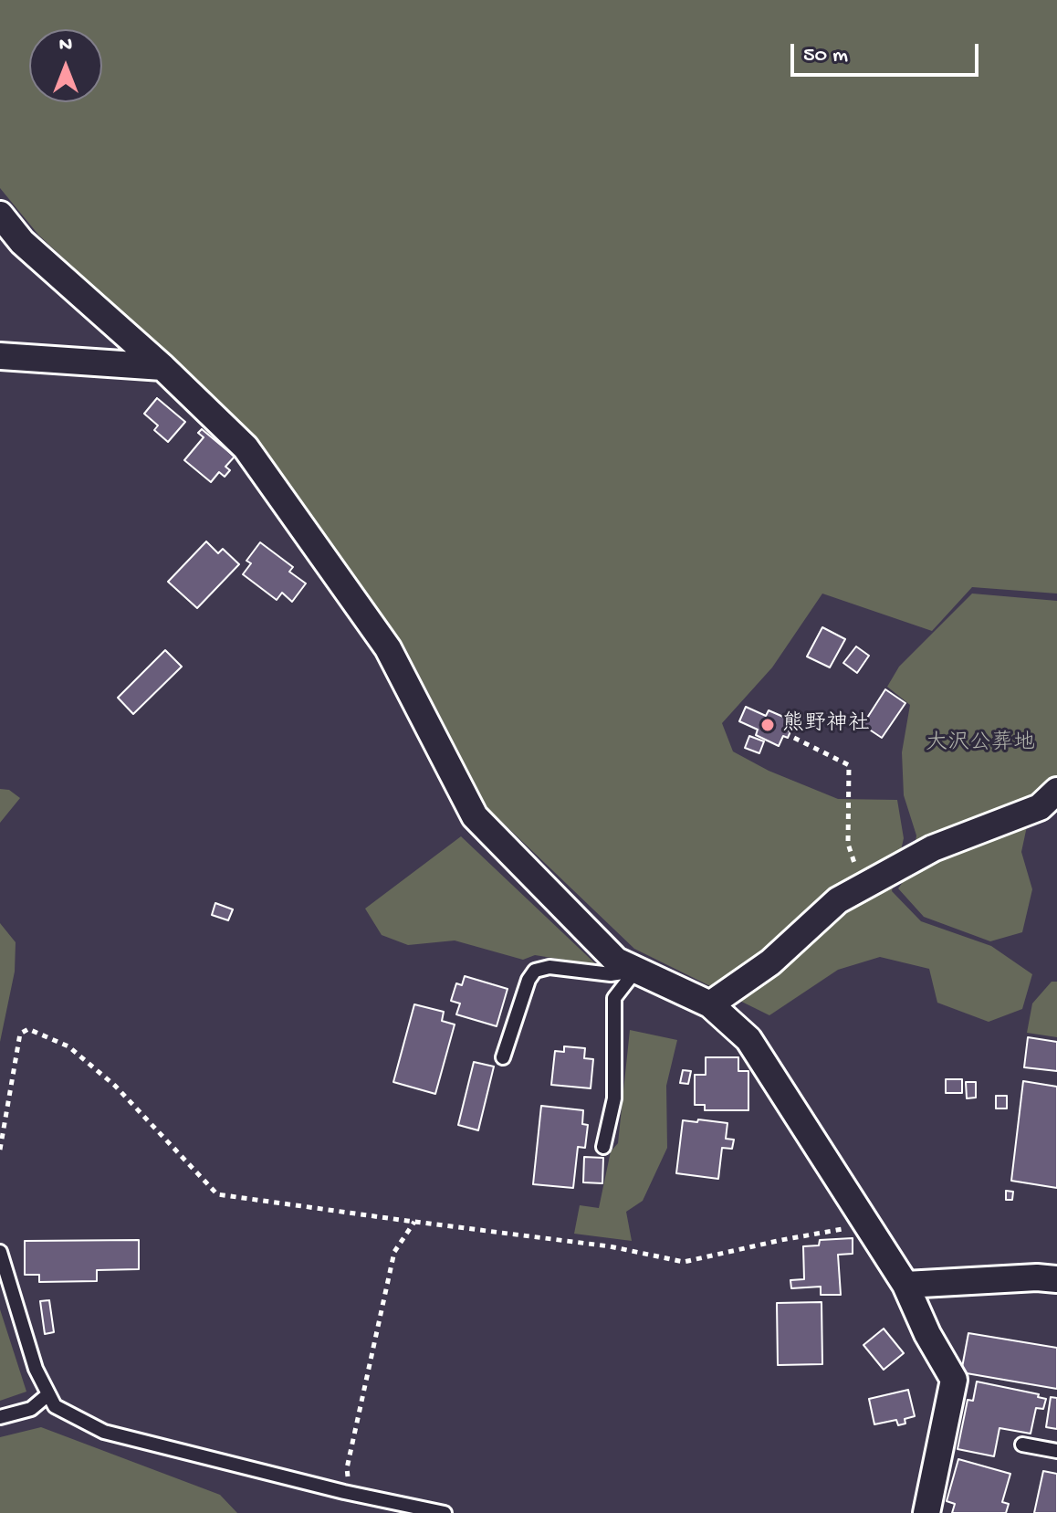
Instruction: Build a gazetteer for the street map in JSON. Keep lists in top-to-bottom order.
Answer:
{
  "parks": ["大沢公葬地"],
  "places": ["熊野神社"],
  "scale_bar": "50 m",
  "north": "top"
}
